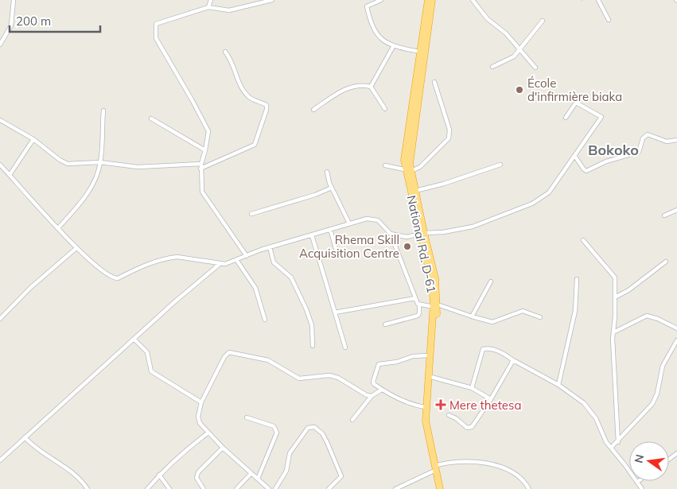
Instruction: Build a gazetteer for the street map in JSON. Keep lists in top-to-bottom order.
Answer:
{
  "streets": {
    "highway": ["National Rd. D-61"]
  },
  "districts": ["Bokoko"],
  "places": {
    "other": ["École d'infirmière biaka", "Rhema Skill Acquisition Centre"],
    "health": ["Mere thetesa"]
  },
  "scale_bar": "200 m",
  "north": "left"
}
